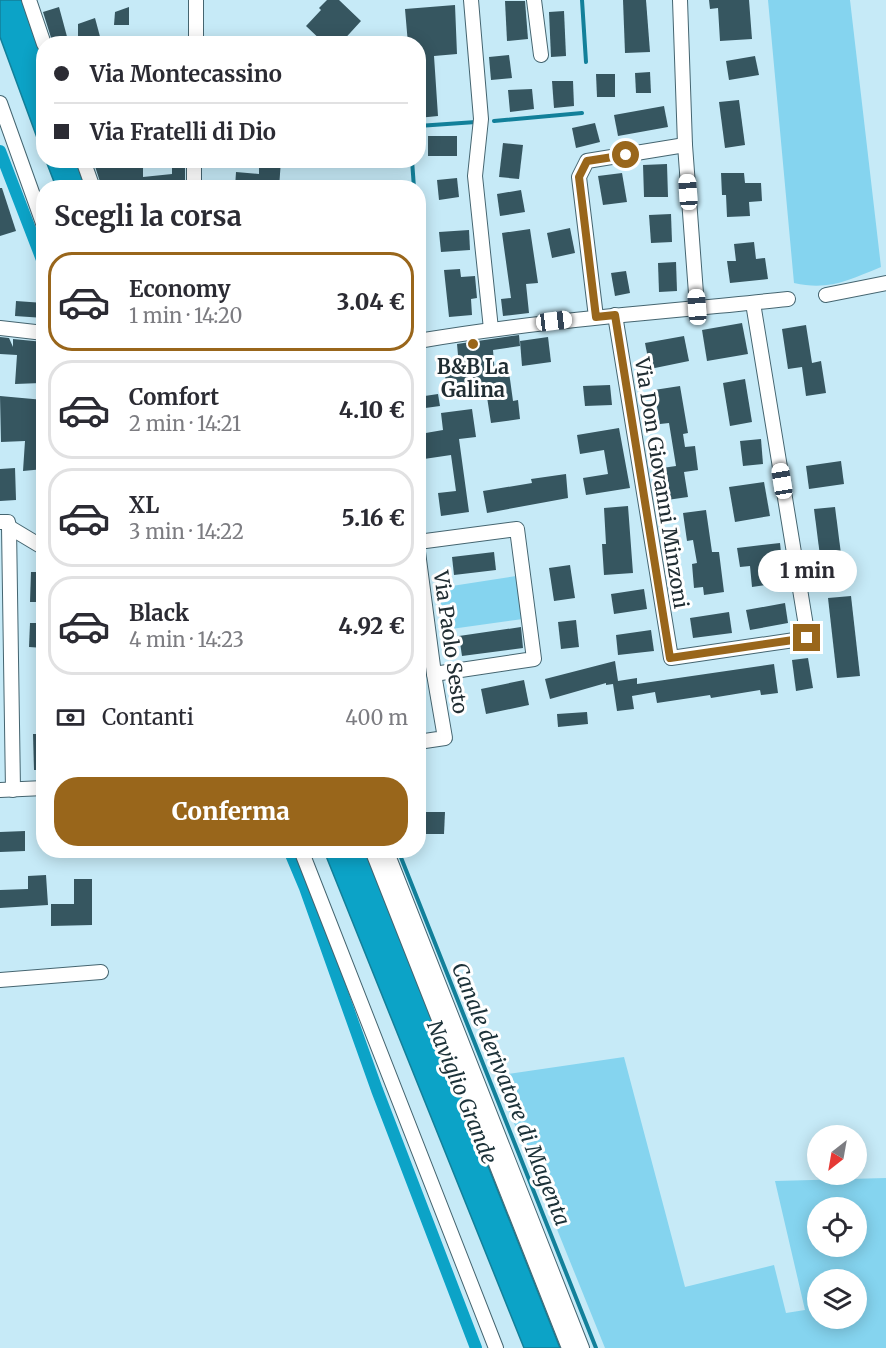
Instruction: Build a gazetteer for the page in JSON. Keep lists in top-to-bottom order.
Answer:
{
  "streets": {
    "street": ["Via Don Giovanni Minzoni", "Via Paolo Sesto"]
  },
  "water": ["Naviglio Grande", "Canale derivatore di Magenta"],
  "places": ["B&B La Galina"],
  "north": "bottom left",
  "page": {
    "banner": ["Via Montecassino", "Via Fratelli di Dio"],
    "heading": "Scegli la corsa",
    "list": [
      {
        "name": "Economy",
        "note": "1 min · 14:20",
        "value": "3.04 €"
      },
      {
        "name": "Comfort",
        "note": "2 min · 14:21",
        "value": "4.10 €"
      },
      {
        "name": "XL",
        "note": "3 min · 14:22",
        "value": "5.16 €"
      },
      {
        "name": "Black",
        "note": "4 min · 14:23",
        "value": "4.92 €"
      }
    ],
    "bubble": "1 min",
    "pay": ["Contanti", "400 m"],
    "buttons": "Conferma"
  }
}
